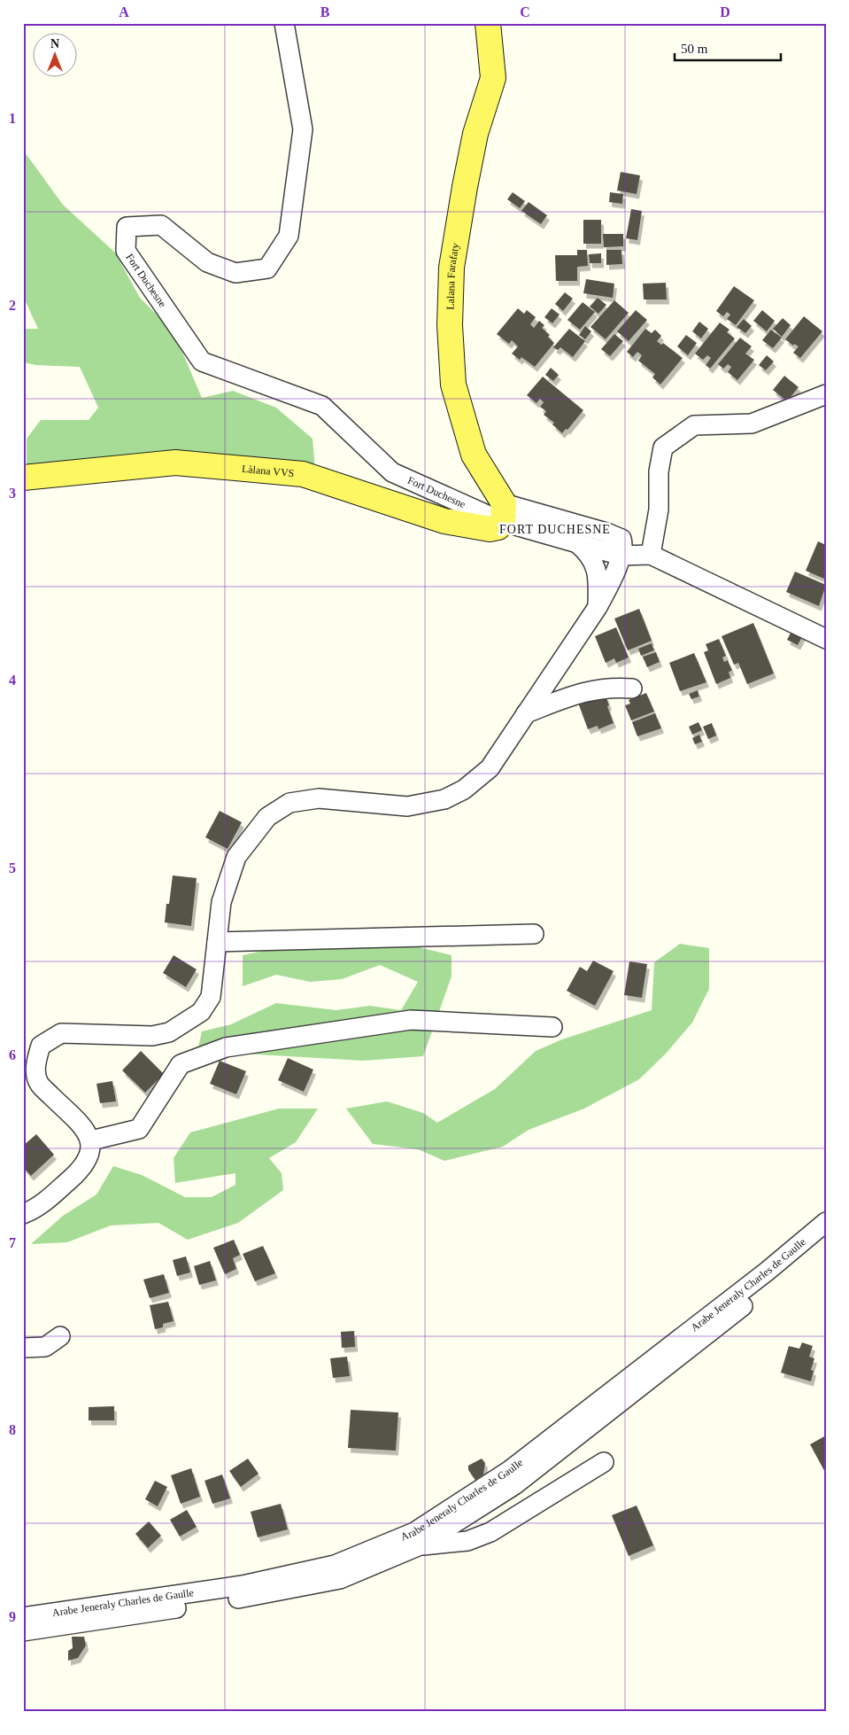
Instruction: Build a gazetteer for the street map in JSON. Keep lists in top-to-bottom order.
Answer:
{
  "streets": {
    "main road": ["Lalana Farafaty", "Làlana VVS"],
    "street": ["Fort Duchesne", "Arabe Jeneraly Charles de Gaulle"]
  },
  "crossings": [
    ["Lalana Farafaty", "Fort Duchesne"],
    ["Lalana Farafaty", "Làlana VVS"],
    ["Fort Duchesne", "Làlana VVS"]
  ],
  "districts": ["FORT DUCHESNE"],
  "scale_bar": "50 m",
  "north": "top",
  "grid": {
    "columns": [
      "A",
      "B",
      "C",
      "D"
    ],
    "rows": [
      "1",
      "2",
      "3",
      "4",
      "5",
      "6",
      "7",
      "8",
      "9"
    ]
  }
}
